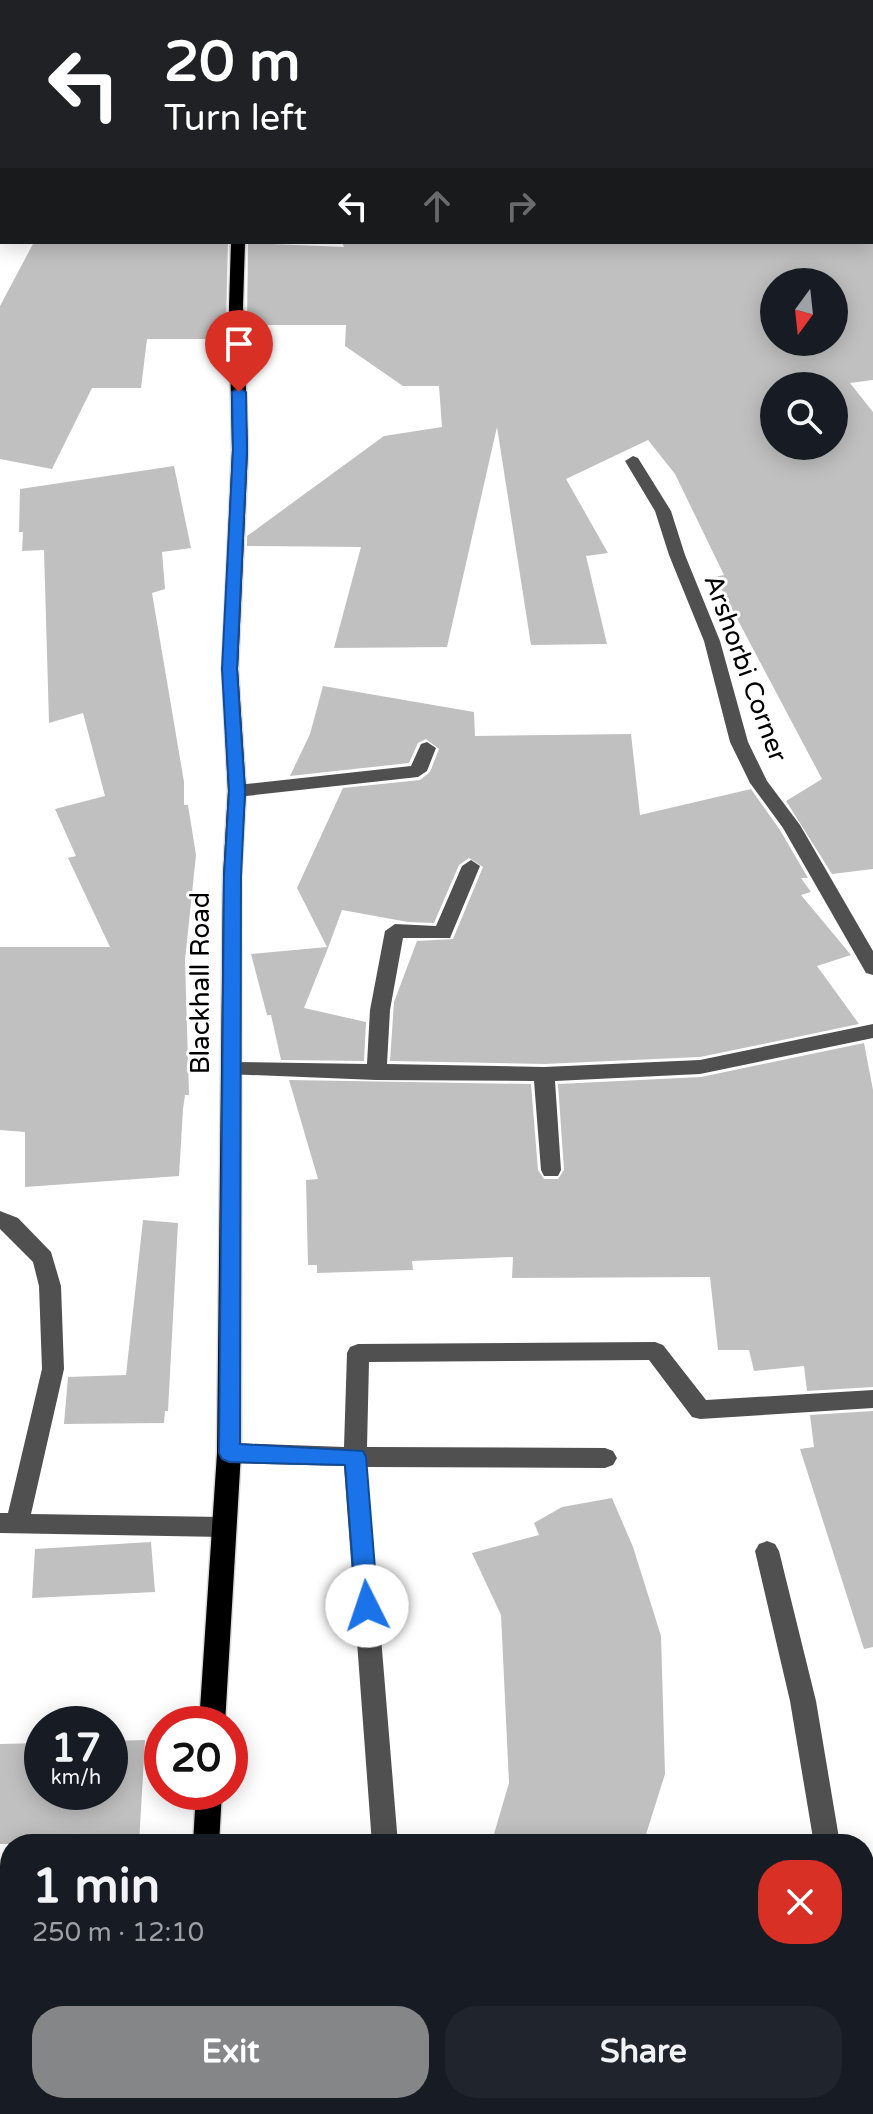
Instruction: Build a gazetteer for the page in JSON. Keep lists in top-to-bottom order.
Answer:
{
  "streets": {
    "main road": ["Blackhall Road"],
    "street": ["Arshorbi Corner"]
  },
  "north": "bottom",
  "page": {
    "turn": ["20 m", "Turn left"],
    "speed": "17 km/h",
    "limit": "20",
    "heading": ["1 min", "250 m · 12:10"],
    "buttons": ["Exit", "Share"]
  }
}
